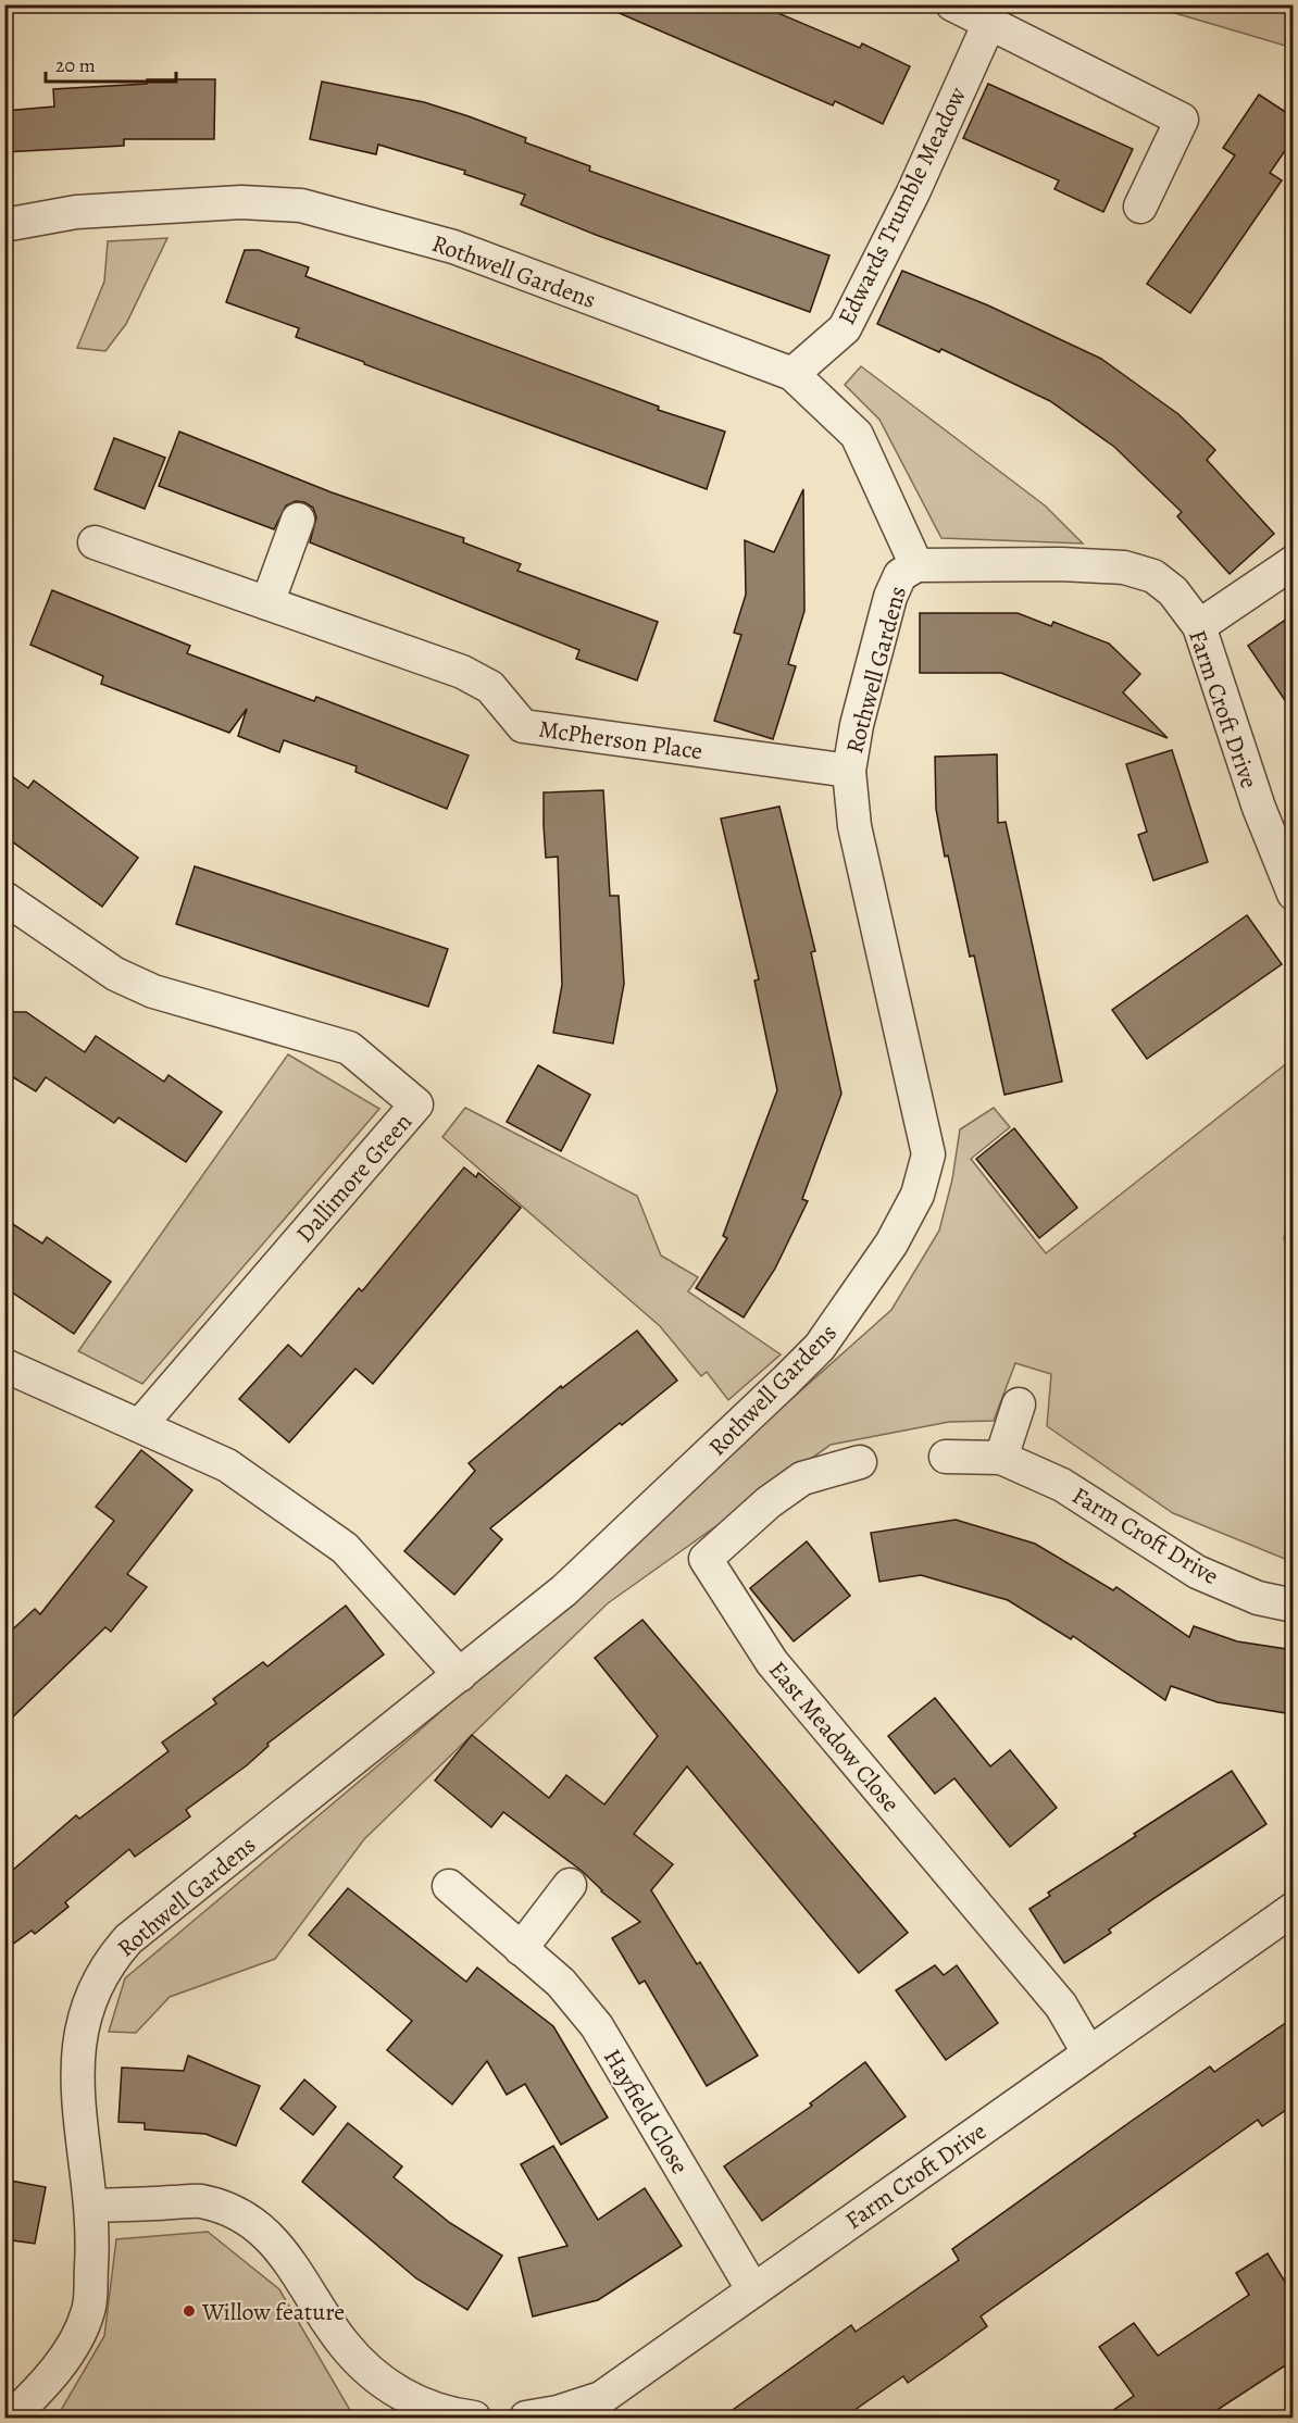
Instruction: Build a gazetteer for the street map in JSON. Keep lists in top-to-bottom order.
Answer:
{
  "streets": {
    "street": [
      "Edwards Trumble Meadow",
      "Rothwell Gardens",
      "Farm Croft Drive",
      "McPherson Place",
      "Dallimore Green",
      "East Meadow Close",
      "Hayfield Close"
    ]
  },
  "crossings": [
    ["Edwards Trumble Meadow", "Rothwell Gardens"],
    ["Rothwell Gardens", "Farm Croft Drive"],
    ["Rothwell Gardens", "McPherson Place"],
    ["Farm Croft Drive", "East Meadow Close"],
    ["Farm Croft Drive", "Hayfield Close"]
  ],
  "places": ["Willow feature"],
  "scale_bar": "20 m"
}
